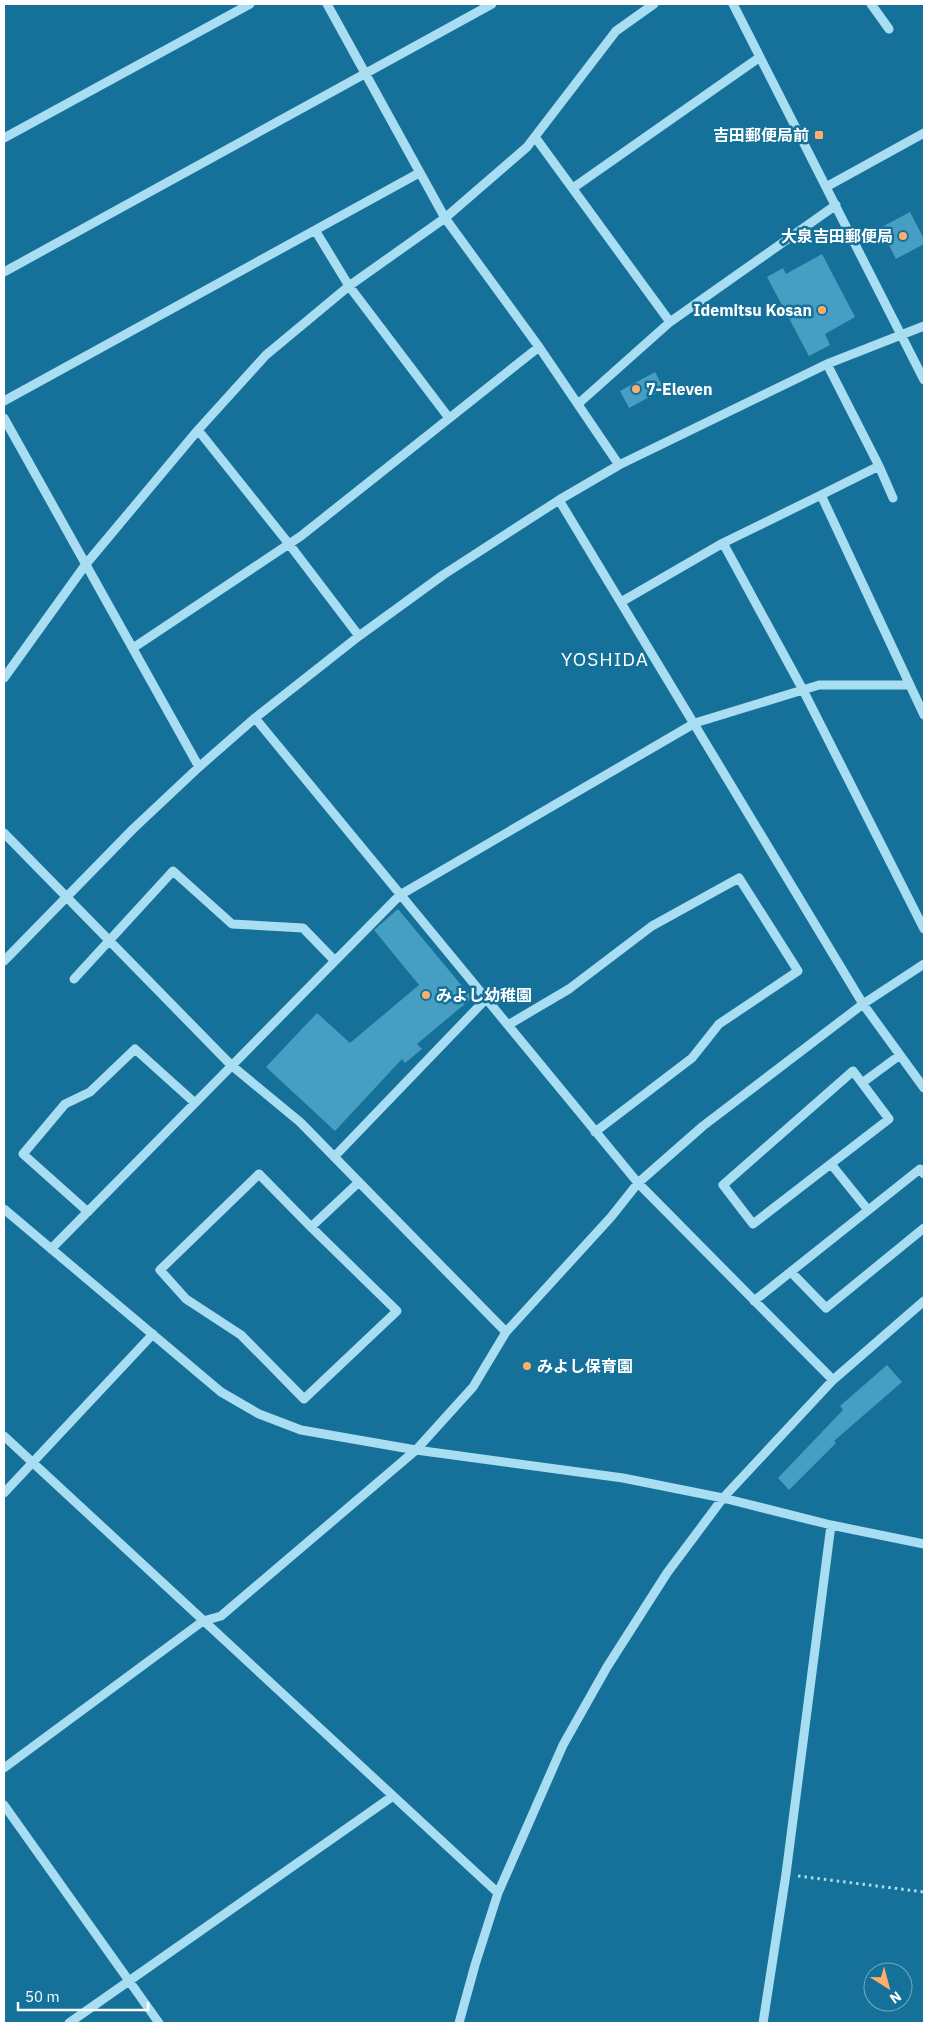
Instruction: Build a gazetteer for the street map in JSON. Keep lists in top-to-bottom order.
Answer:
{
  "districts": ["YOSHIDA"],
  "places": {
    "transit": ["吉田郵便局前"],
    "other": [
      "大泉吉田郵便局",
      "Idemitsu Kosan",
      "7-Eleven",
      "みよし幼稚園",
      "みよし保育園"
    ]
  },
  "scale_bar": "50 m",
  "north": "bottom right"
}
